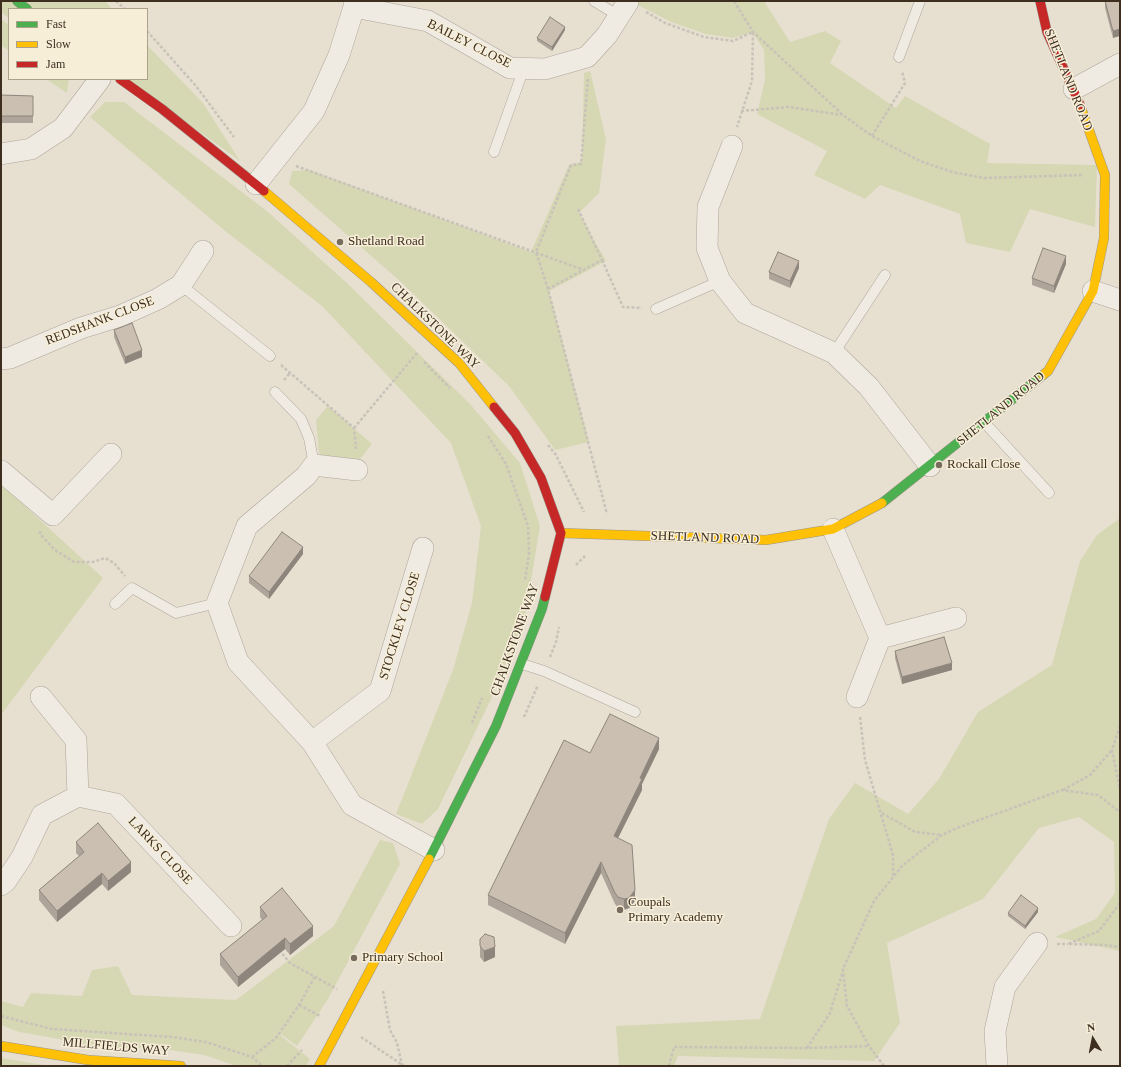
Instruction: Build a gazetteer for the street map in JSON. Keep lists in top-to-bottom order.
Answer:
{
  "streets": {
    "street": [
      "BAILEY CLOSE",
      "SHETLAND ROAD",
      "REDSHANK CLOSE",
      "CHALKSTONE WAY",
      "STOCKLEY CLOSE",
      "LARKS CLOSE",
      "MILLFIELDS WAY"
    ]
  },
  "crossings": [
    ["SHETLAND ROAD", "CHALKSTONE WAY"]
  ],
  "places": [
    "Shetland Road",
    "Rockall Close",
    "Coupals Primary Academy",
    "Primary School"
  ],
  "legend": ["Fast", "Slow", "Jam"],
  "north": "top"
}
